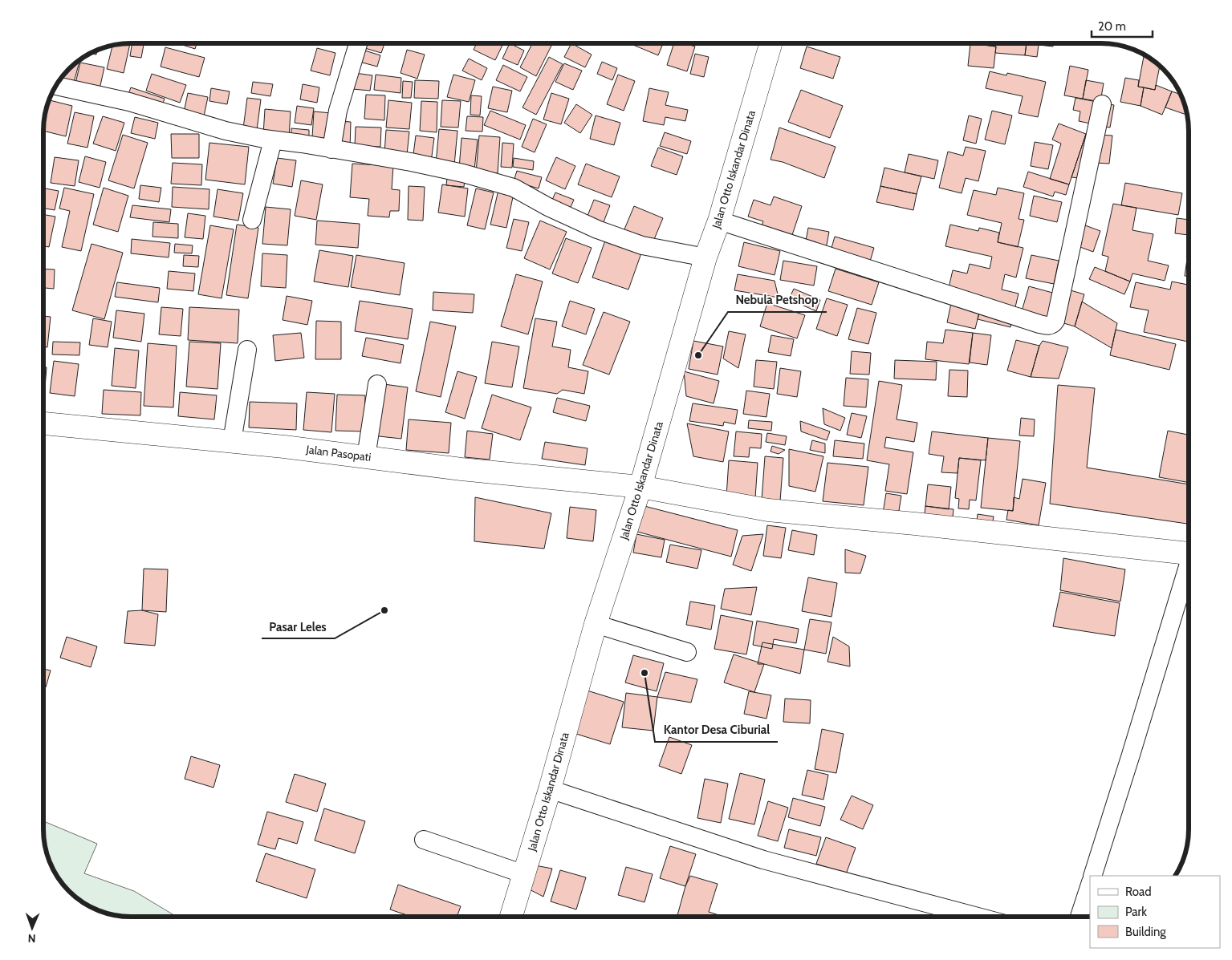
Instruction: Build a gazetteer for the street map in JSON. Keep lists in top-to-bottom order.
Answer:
{
  "streets": {
    "main road": ["Jalan Otto Iskandar Dinata", "Jalan Pasopati"]
  },
  "crossings": [
    ["Jalan Otto Iskandar Dinata", "Jalan Pasopati"]
  ],
  "places": ["Nebula Petshop", "Pasar Leles", "Kantor Desa Ciburial"],
  "legend": ["Road", "Park", "Building"],
  "scale_bar": "20 m",
  "north": "bottom"
}
